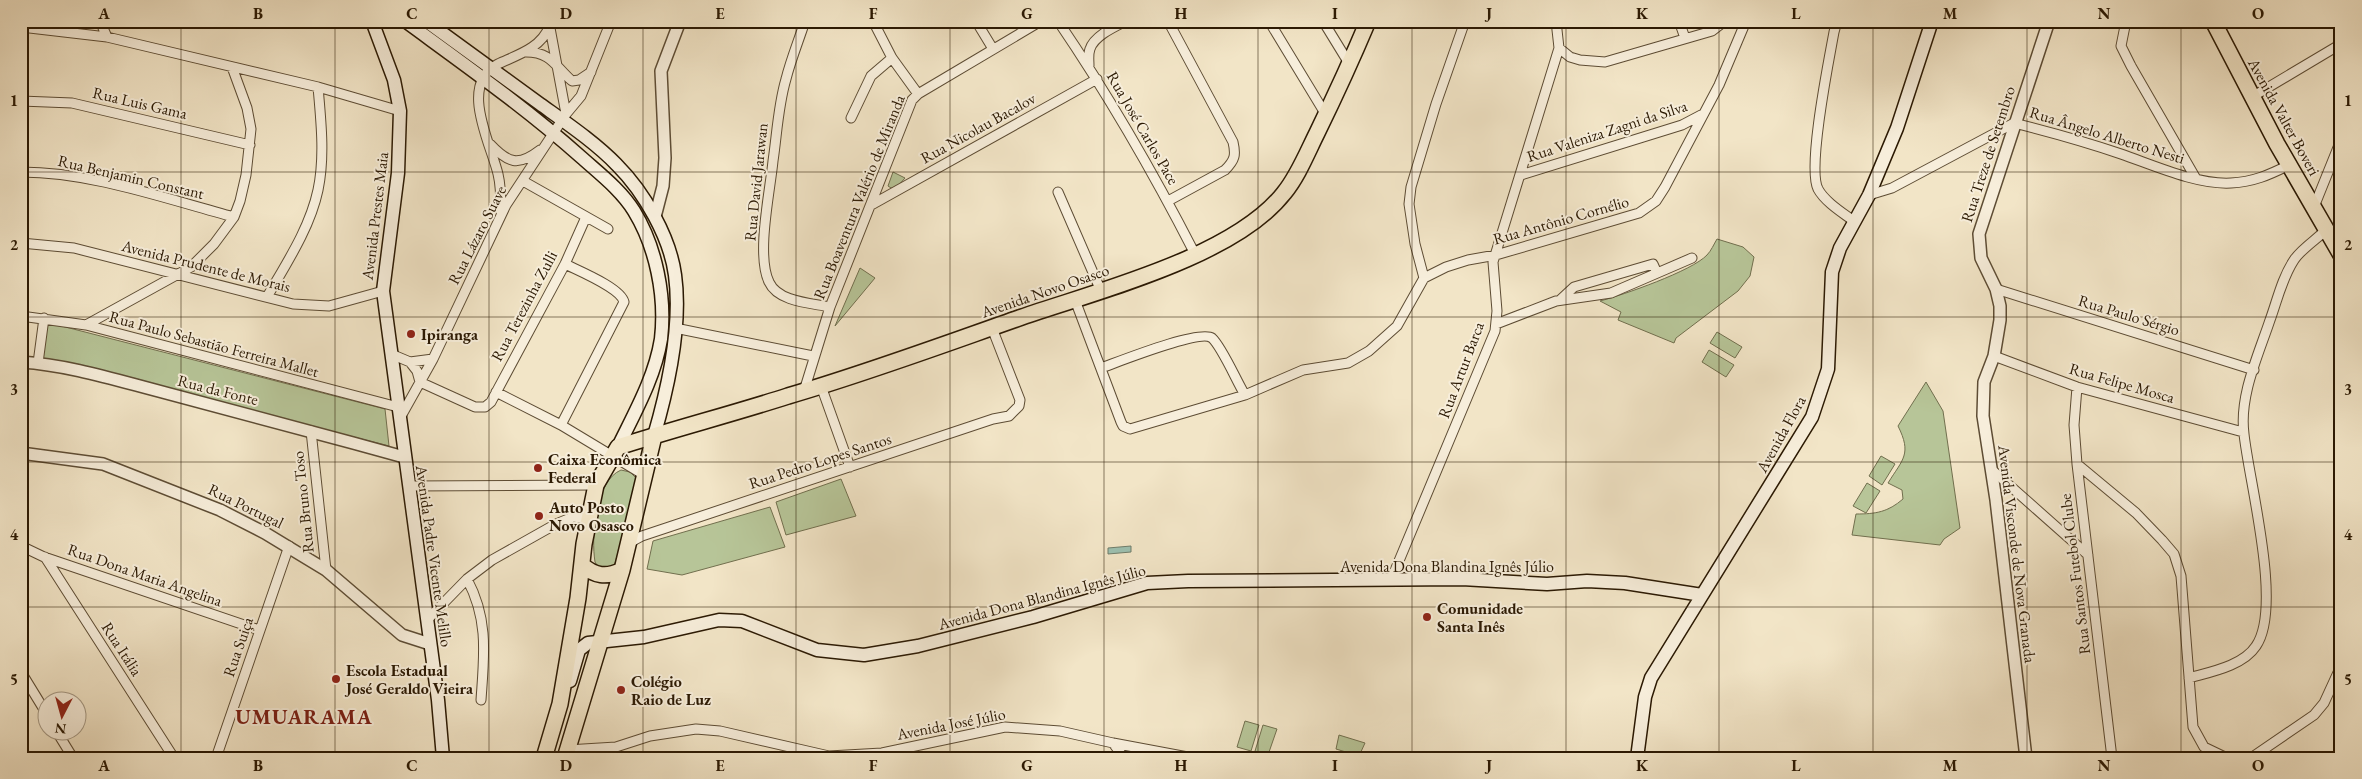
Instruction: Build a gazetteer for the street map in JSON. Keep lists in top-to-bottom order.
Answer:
{
  "streets": {
    "main road": [
      "Avenida Valter Boveri",
      "Avenida Prestes Maia",
      "Avenida Novo Osasco",
      "Avenida Flora",
      "Avenida Padre Vicente Melillo",
      "Avenida Dona Blandina Ignês Júlio"
    ],
    "street": [
      "Rua Luis Gama",
      "Rua Nicolau Bacalov",
      "Rua José Carlos Pace",
      "Rua Valeniza Zagni da Silva",
      "Rua Ângelo Alberto Nesti",
      "Rua Treze de Setembro",
      "Rua Benjamin Constant",
      "Rua David Jarawan",
      "Rua Boaventura Valério de Miranda",
      "Rua Antônio Cornélio",
      "Rua Lázaro Suave",
      "Avenida Prudente de Morais",
      "Rua Terezinha Zulli",
      "Rua Paulo Sérgio",
      "Rua Paulo Sebastião Ferreira Mallet",
      "Rua Artur Barca",
      "Rua Felipe Mosca",
      "Rua da Fonte",
      "Rua Pedro Lopes Santos",
      "Rua Bruno Toso",
      "Rua Portugal",
      "Avenida Visconde de Nova Granada",
      "Rua Santos Futebol Clube",
      "Rua Dona Maria Angelina",
      "Rua Suiça",
      "Rua Itália",
      "Avenida José Júlio"
    ]
  },
  "crossings": [
    ["Avenida Valter Boveri", "Rua Ângelo Alberto Nesti"],
    ["Rua Nicolau Bacalov", "Rua José Carlos Pace"],
    ["Rua Nicolau Bacalov", "Rua Boaventura Valério de Miranda"],
    ["Rua José Carlos Pace", "Avenida Novo Osasco"],
    ["Rua Valeniza Zagni da Silva", "Rua Antônio Cornélio"],
    ["Rua Valeniza Zagni da Silva", "Rua Artur Barca"],
    ["Rua Ângelo Alberto Nesti", "Rua Treze de Setembro"],
    ["Rua Ângelo Alberto Nesti", "Avenida Flora"],
    ["Rua Treze de Setembro", "Rua Paulo Sérgio"],
    ["Rua Treze de Setembro", "Rua Felipe Mosca"],
    ["Rua Treze de Setembro", "Avenida Visconde de Nova Granada"],
    ["Rua David Jarawan", "Rua Boaventura Valério de Miranda"],
    ["Rua Boaventura Valério de Miranda", "Avenida Novo Osasco"],
    ["Avenida Prestes Maia", "Rua Lázaro Suave"],
    ["Avenida Prestes Maia", "Avenida Prudente de Morais"],
    ["Avenida Prestes Maia", "Rua Paulo Sebastião Ferreira Mallet"],
    ["Avenida Prestes Maia", "Avenida Padre Vicente Melillo"],
    ["Rua Antônio Cornélio", "Rua Artur Barca"],
    ["Rua Lázaro Suave", "Rua Terezinha Zulli"],
    ["Rua Lázaro Suave", "Rua Paulo Sebastião Ferreira Mallet"],
    ["Rua Lázaro Suave", "Avenida Padre Vicente Melillo"],
    ["Avenida Novo Osasco", "Rua Pedro Lopes Santos"],
    ["Rua Paulo Sebastião Ferreira Mallet", "Avenida Padre Vicente Melillo"],
    ["Rua Artur Barca", "Avenida Dona Blandina Ignês Júlio"],
    ["Rua Felipe Mosca", "Avenida Visconde de Nova Granada"],
    ["Rua Felipe Mosca", "Rua Santos Futebol Clube"],
    ["Rua da Fonte", "Rua Bruno Toso"],
    ["Rua da Fonte", "Avenida Padre Vicente Melillo"],
    ["Avenida Flora", "Avenida Dona Blandina Ignês Júlio"],
    ["Rua Bruno Toso", "Rua Portugal"],
    ["Rua Portugal", "Avenida Padre Vicente Melillo"],
    ["Rua Portugal", "Rua Suiça"],
    ["Rua Dona Maria Angelina", "Rua Suiça"],
    ["Rua Dona Maria Angelina", "Rua Itália"]
  ],
  "districts": ["UMUARAMA"],
  "places": [
    "Ipiranga",
    "Caixa Econômica Federal",
    "Auto Posto Novo Osasco",
    "Comunidade Santa Inês",
    "Escola Estadual José Geraldo Vieira",
    "Colégio Raio de Luz"
  ],
  "north": "bottom",
  "grid": {
    "columns": [
      "A",
      "B",
      "C",
      "D",
      "E",
      "F",
      "G",
      "H",
      "I",
      "J",
      "K",
      "L",
      "M",
      "N",
      "O"
    ],
    "rows": [
      "1",
      "2",
      "3",
      "4",
      "5"
    ]
  }
}
